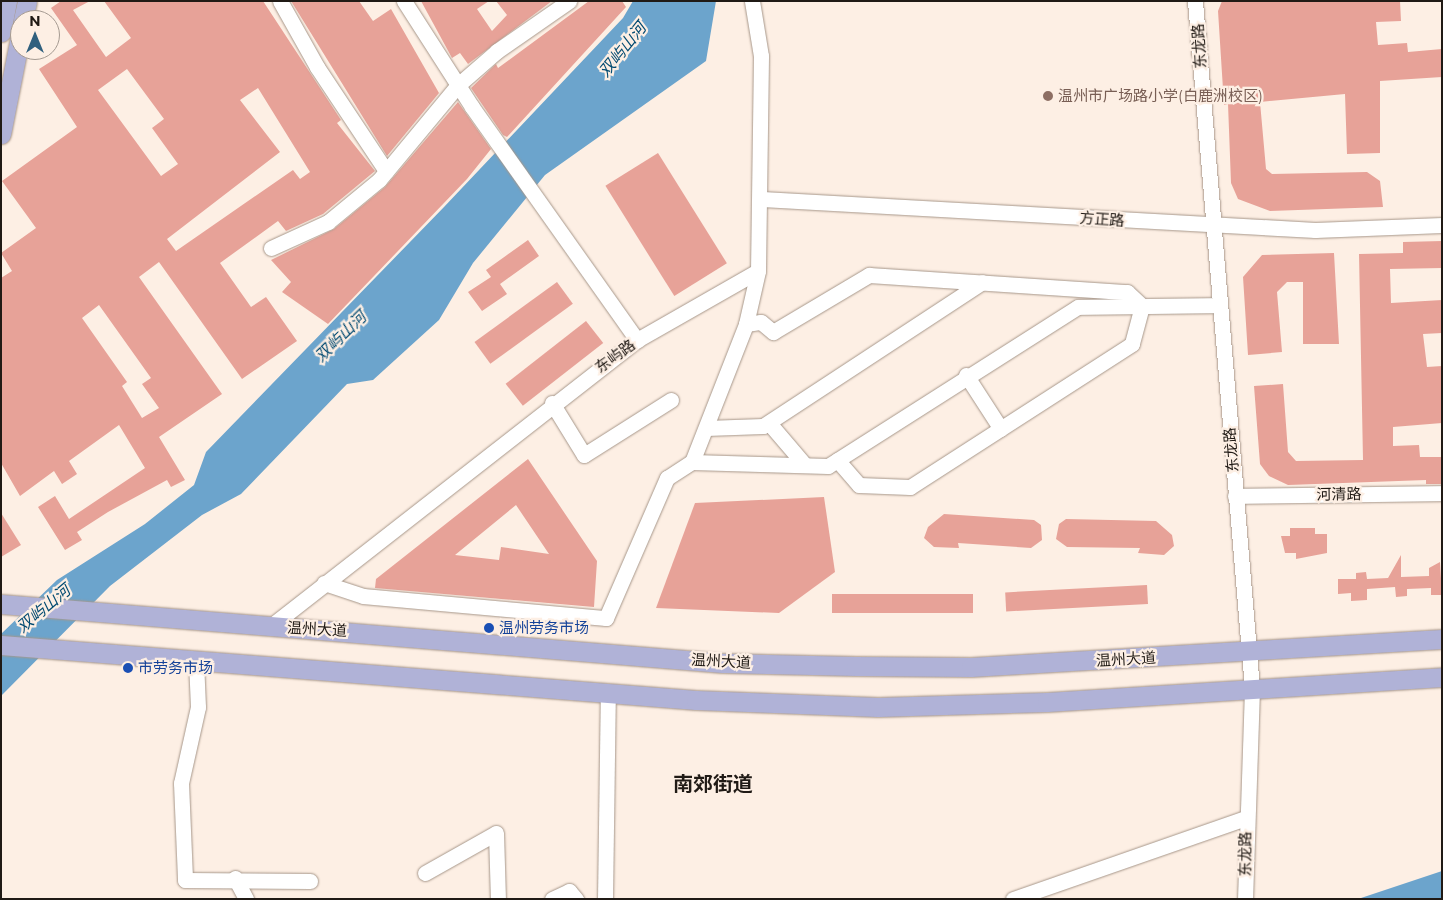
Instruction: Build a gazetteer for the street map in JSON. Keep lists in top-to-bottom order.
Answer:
{
  "streets": {
    "main road": ["温州大道"],
    "street": [
      "东龙路",
      "方正路",
      "东屿路",
      "河清路"
    ]
  },
  "crossings": [
    ["东龙路", "方正路"],
    ["东龙路", "河清路"],
    ["东龙路", "温州大道"],
    ["东屿路", "温州大道"]
  ],
  "districts": ["南郊街道"],
  "water": ["双屿山河"],
  "places": ["温州市广场路小学(白鹿洲校区)", "温州劳务市场", "市劳务市场"],
  "north": "top"
}
